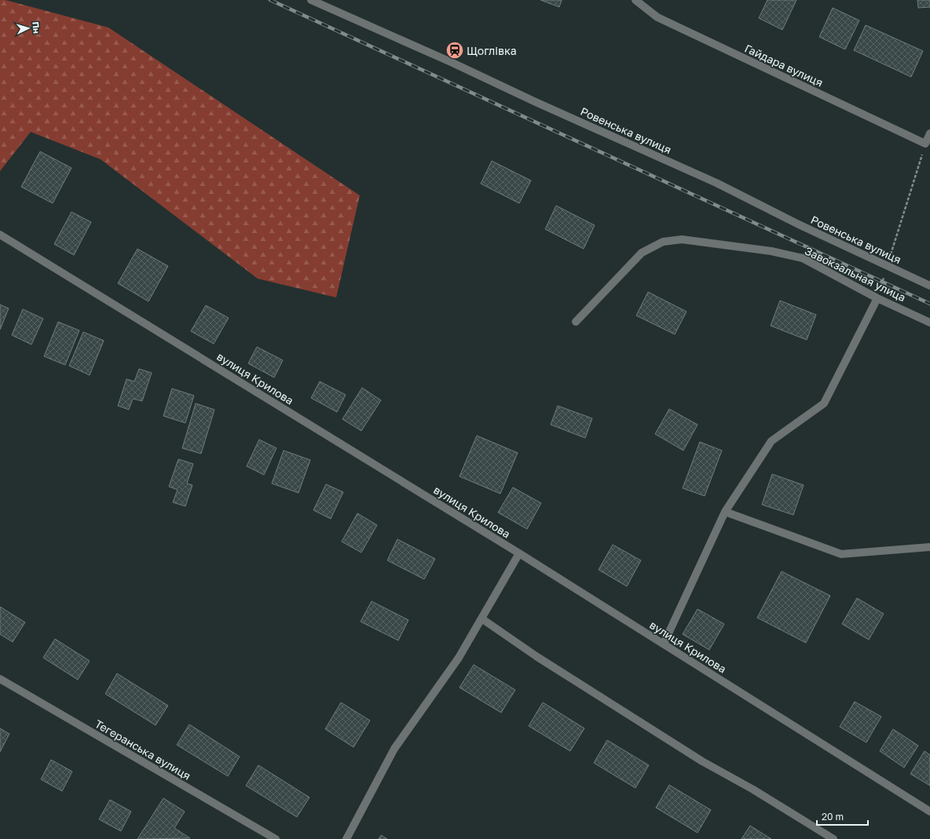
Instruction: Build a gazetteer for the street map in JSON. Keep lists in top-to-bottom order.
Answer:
{
  "streets": {
    "street": [
      "Гайдара вулиця",
      "Ровенська вулиця",
      "Завокзальная улица",
      "вулиця Крилова",
      "Тегеранська вулиця"
    ]
  },
  "places": {
    "station": ["Щоглівка"]
  },
  "scale_bar": "20 m",
  "north": "right"
}
